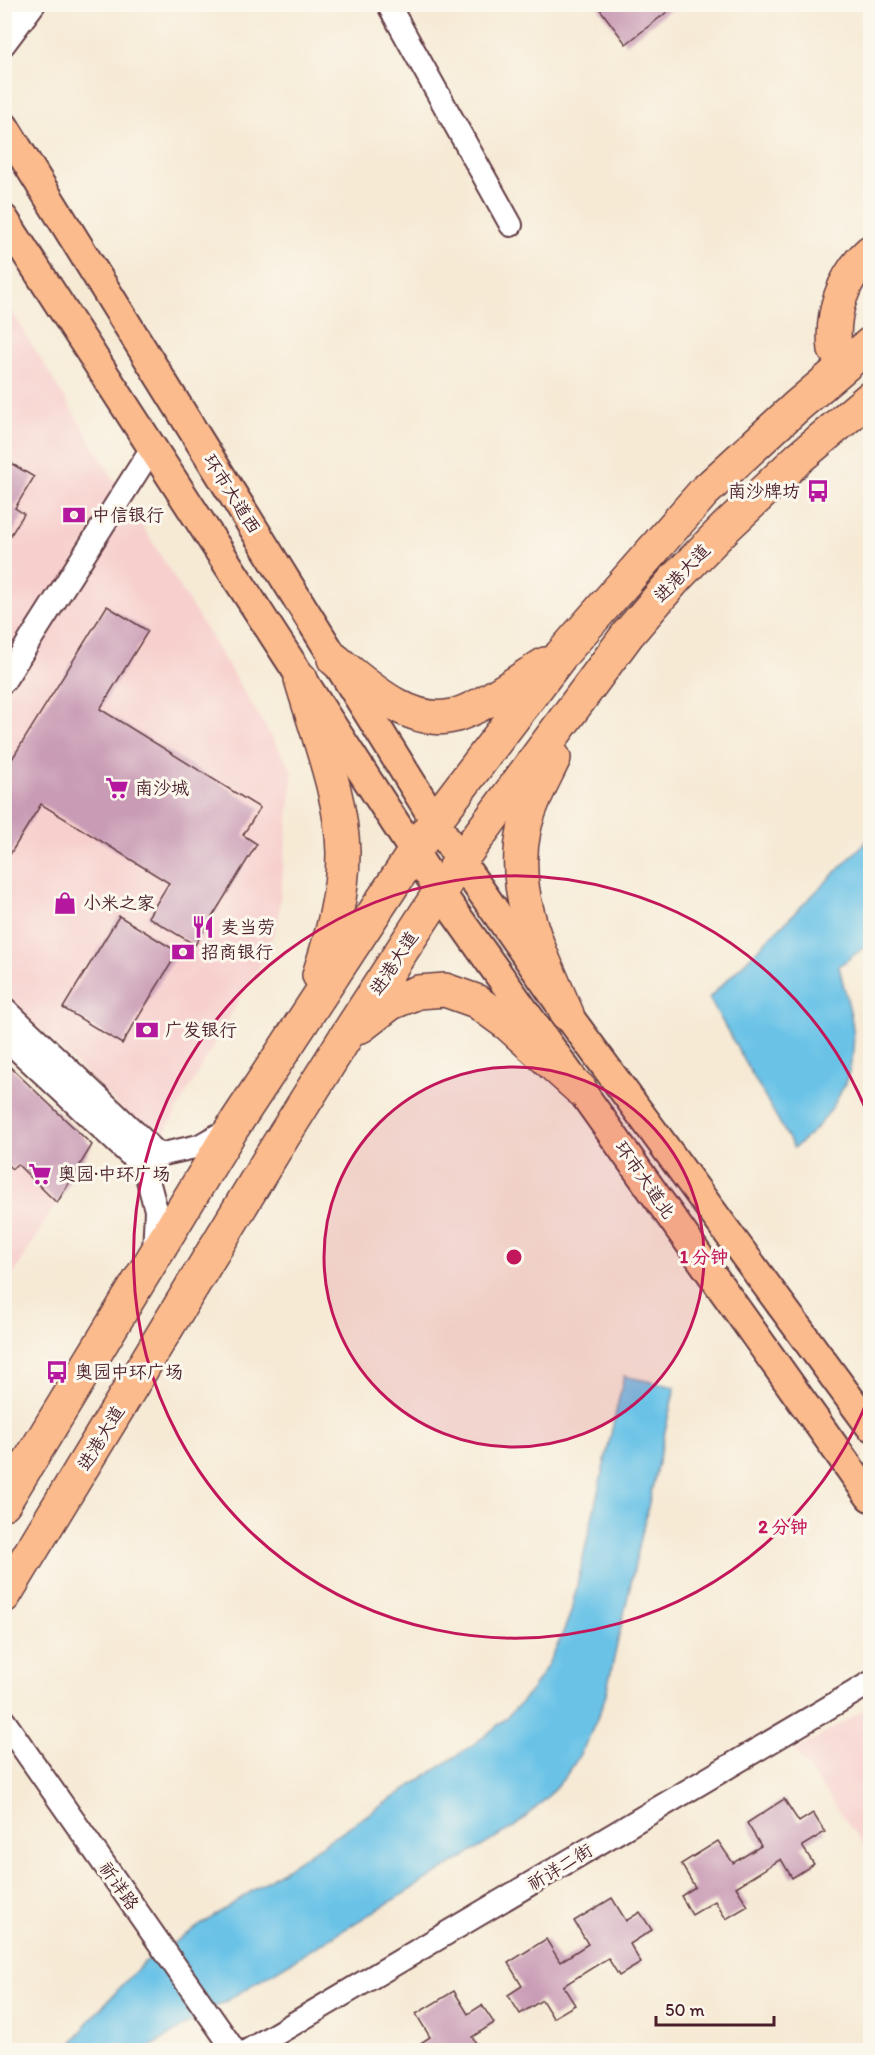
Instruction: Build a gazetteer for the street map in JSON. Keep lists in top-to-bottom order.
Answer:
{
  "streets": {
    "highway": ["进港大道"],
    "main road": ["环市大道西", "环市大道北"],
    "street": ["祈详二街", "祈详路"]
  },
  "crossings": [
    ["环市大道西", "进港大道"],
    ["环市大道西", "环市大道北"],
    ["进港大道", "环市大道北"]
  ],
  "places": {
    "bus stop": ["南沙牌坊", "奥园中环广场"],
    "bank": ["中信银行", "招商银行", "广发银行"],
    "supermarket": ["南沙城", "奥园·中环广场"],
    "shop": ["小米之家"],
    "restaurant": ["麦当劳"]
  },
  "scale_bar": "50 m",
  "rings": ["1 分钟", "2 分钟"]
}
